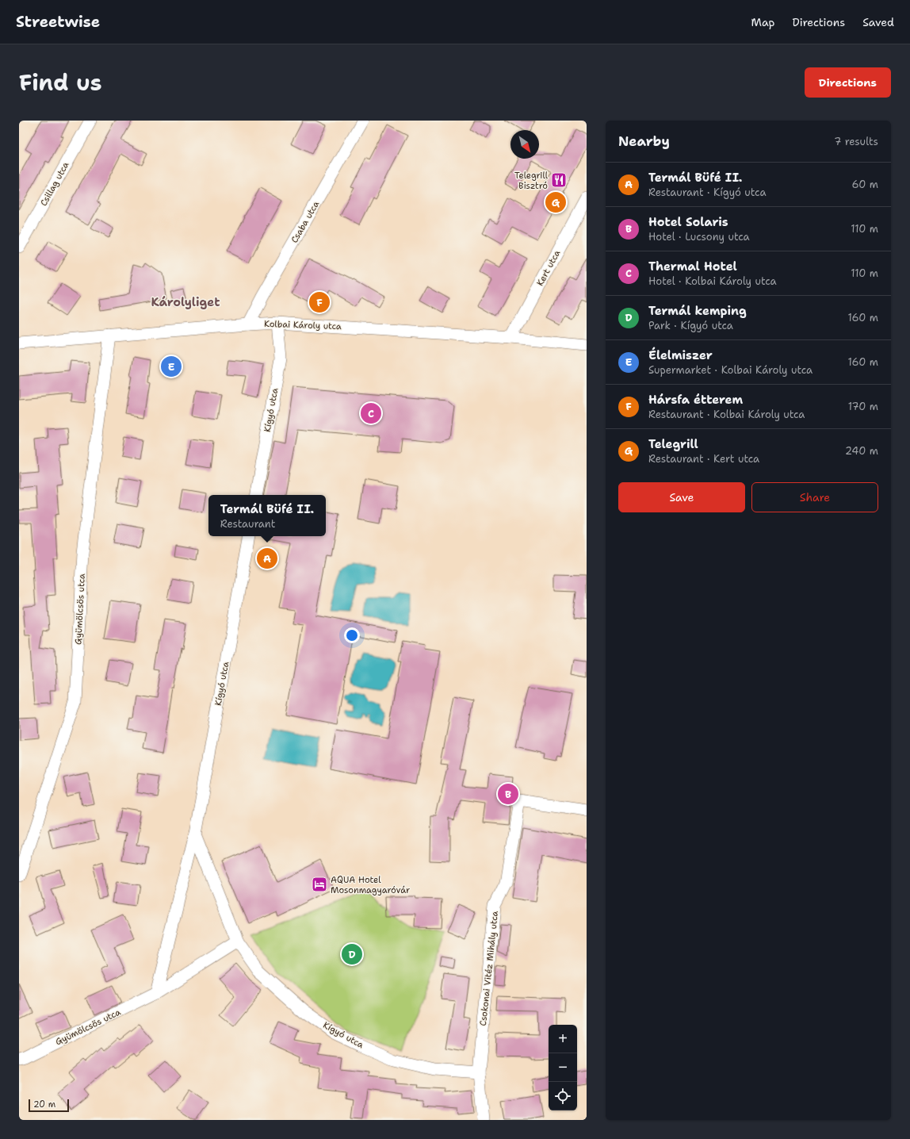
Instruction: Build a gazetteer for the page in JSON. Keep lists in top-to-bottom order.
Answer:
{
  "streets": {
    "street": [
      "Csillag utca",
      "Csaba utca",
      "Kert utca",
      "Kolbai Károly utca",
      "Kígyó utca",
      "Gyümölcsös utca",
      "Csokonai Vitéz Mihály utca"
    ]
  },
  "crossings": [
    ["Csaba utca", "Kolbai Károly utca"],
    ["Kert utca", "Kolbai Károly utca"],
    ["Kolbai Károly utca", "Kígyó utca"],
    ["Kolbai Károly utca", "Gyümölcsös utca"],
    ["Kígyó utca", "Gyümölcsös utca"],
    ["Kígyó utca", "Csokonai Vitéz Mihály utca"]
  ],
  "districts": ["Károlyliget"],
  "places": {
    "restaurant": ["Telegrill Bisztró"],
    "hotel": ["AQUA Hotel Mosonmagyaróvár"]
  },
  "scale_bar": "20 m",
  "north": "bottom right",
  "page": {
    "header": "Streetwise",
    "nav": ["Map", "Directions", "Saved"],
    "title": "Find us",
    "buttons": [
      "Directions",
      ["Save", "Share"]
    ],
    "heading": ["Nearby", "7 results"],
    "list": [
      {
        "mark": "A",
        "name": "Termál Büfé II.",
        "note": "Restaurant · Kígyó utca",
        "value": "60 m"
      },
      {
        "mark": "B",
        "name": "Hotel Solaris",
        "note": "Hotel · Lucsony utca",
        "value": "110 m"
      },
      {
        "mark": "C",
        "name": "Thermal Hotel",
        "note": "Hotel · Kolbai Károly utca",
        "value": "110 m"
      },
      {
        "mark": "D",
        "name": "Termál kemping",
        "note": "Park · Kígyó utca",
        "value": "160 m"
      },
      {
        "mark": "E",
        "name": "Élelmiszer",
        "note": "Supermarket · Kolbai Károly utca",
        "value": "160 m"
      },
      {
        "mark": "F",
        "name": "Hársfa étterem",
        "note": "Restaurant · Kolbai Károly utca",
        "value": "170 m"
      },
      {
        "mark": "G",
        "name": "Telegrill",
        "note": "Restaurant · Kert utca",
        "value": "240 m"
      }
    ],
    "pins": [
      "G",
      "F",
      "E",
      "C",
      "A",
      "B",
      "D"
    ],
    "popup": ["Termál Büfé II.", "Restaurant"],
    "map_buttons": ["+", "−"],
    "scale": "20 m"
  }
}
